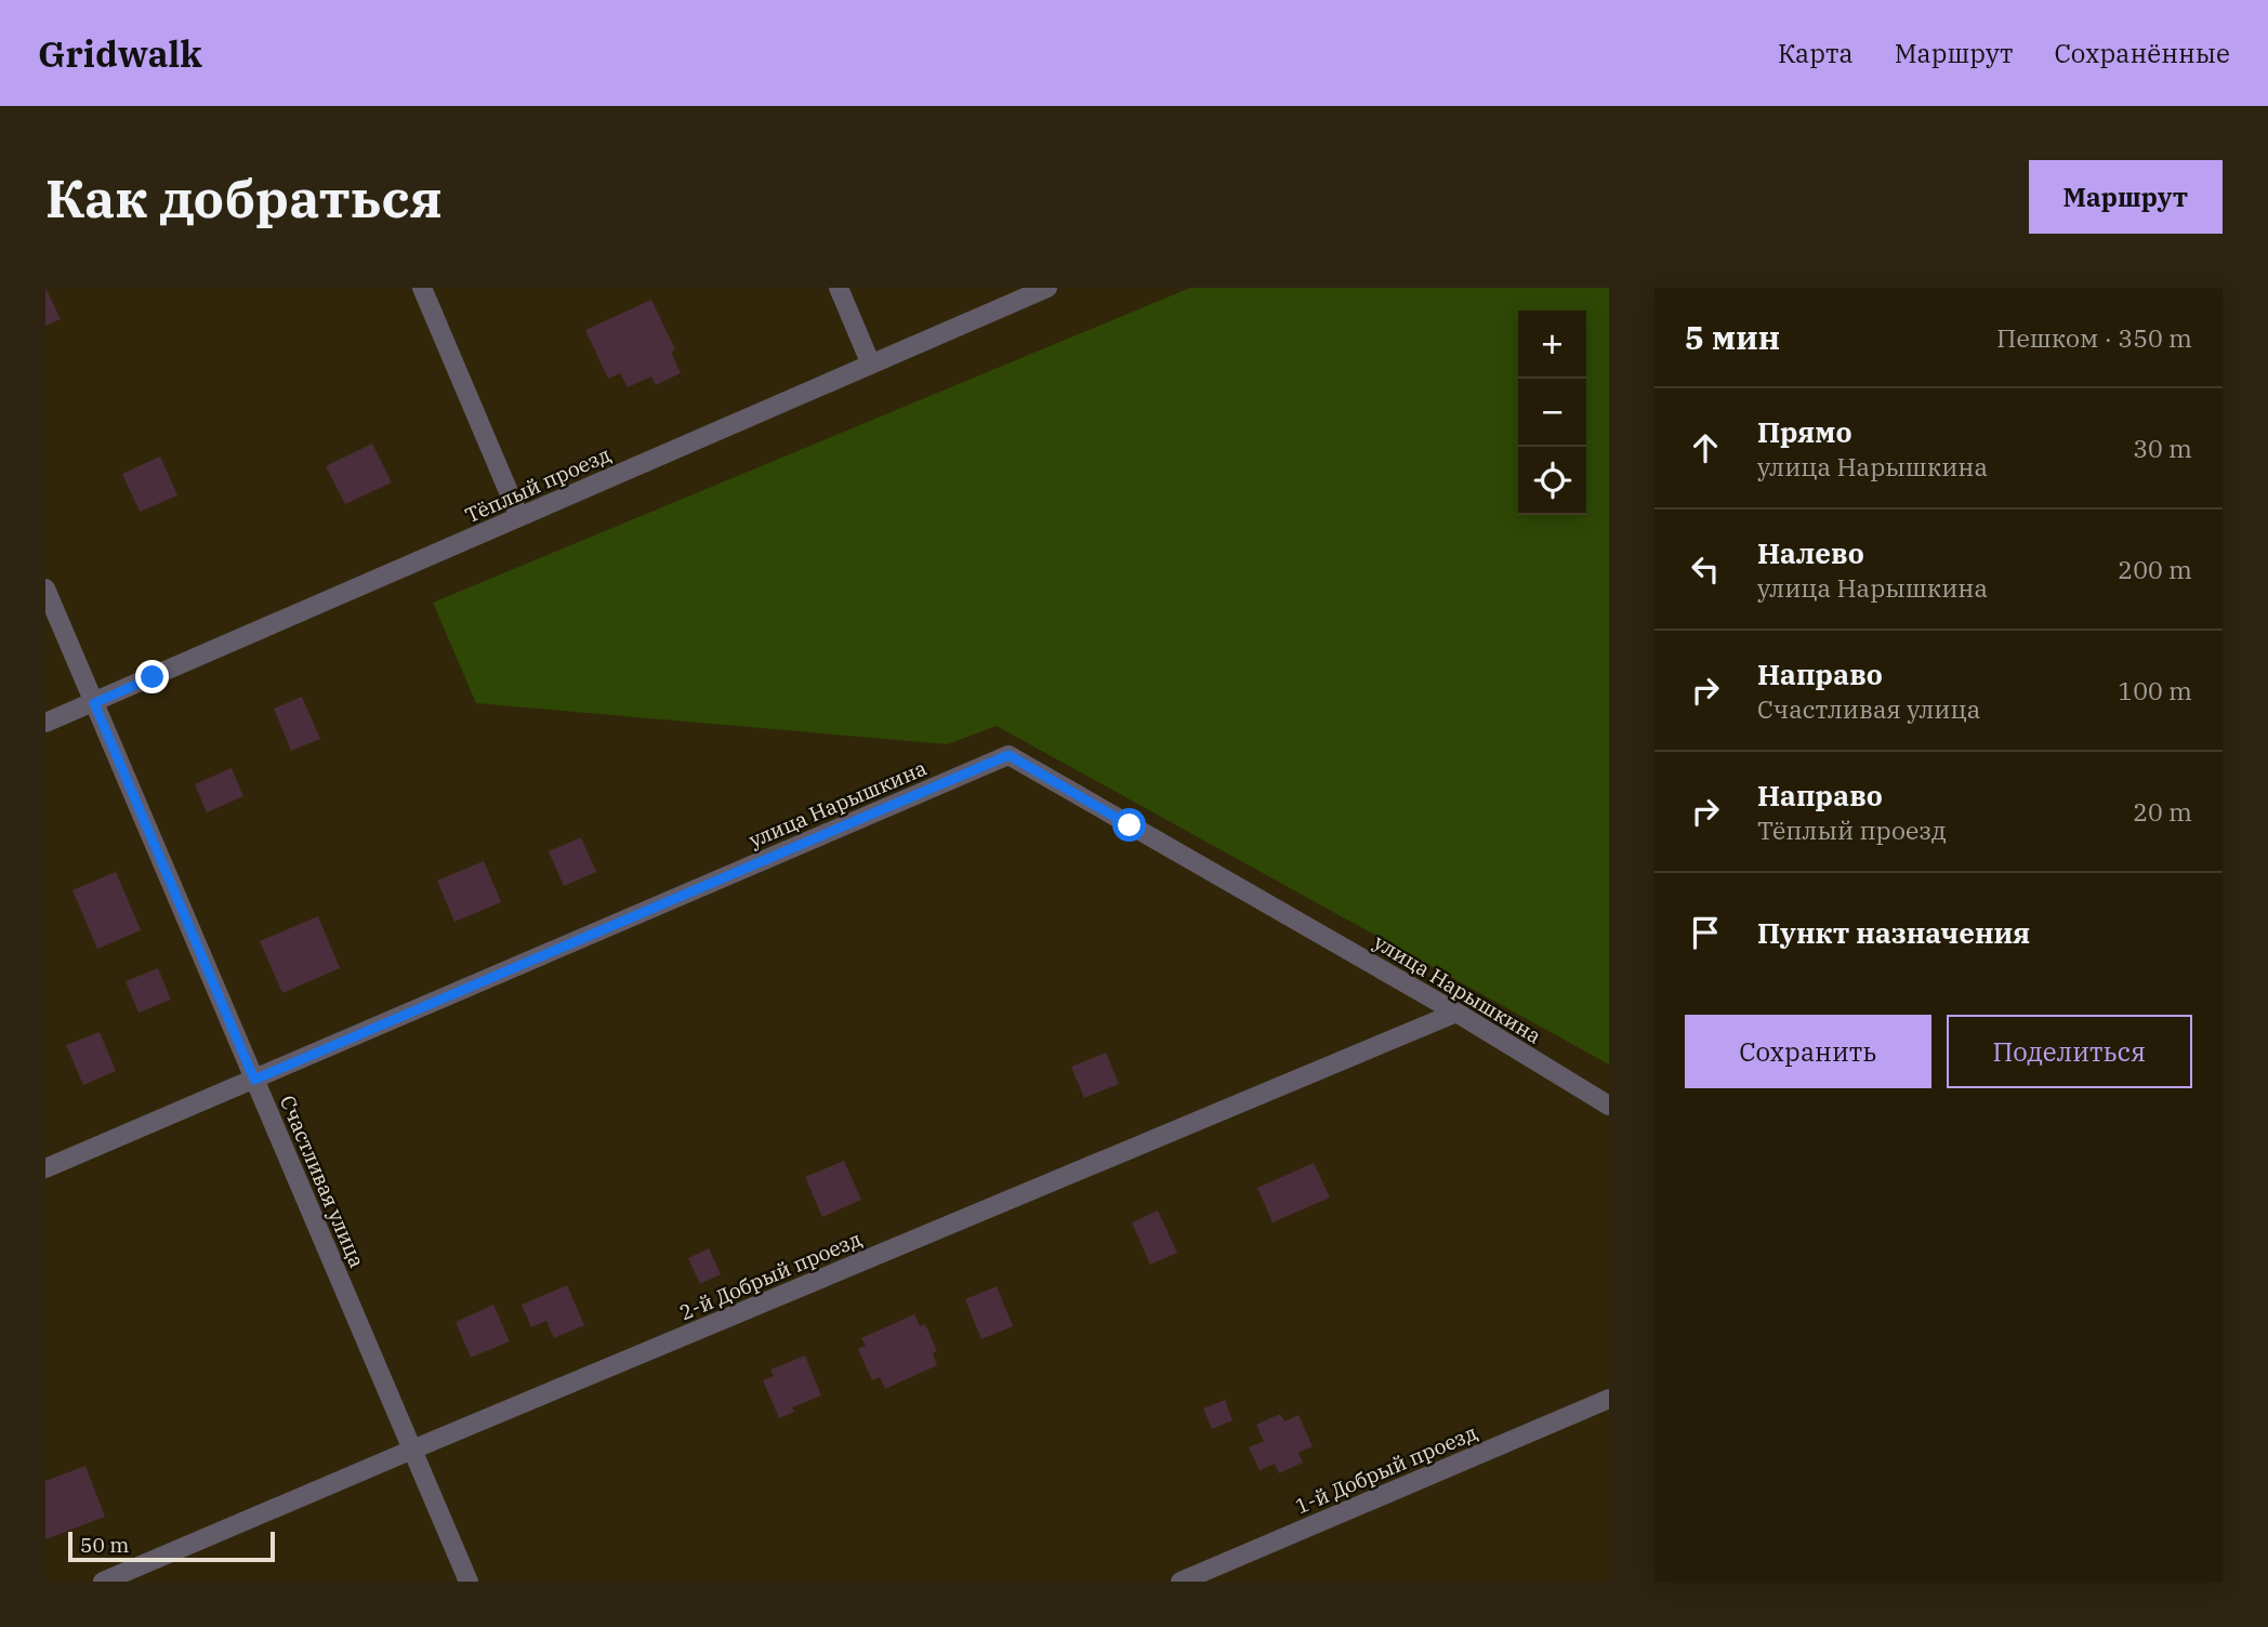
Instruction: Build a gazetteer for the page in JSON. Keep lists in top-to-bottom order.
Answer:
{
  "streets": {
    "street": [
      "Тёплый проезд",
      "улица Нарышкина",
      "Счастливая улица",
      "2-й Добрый проезд",
      "1-й Добрый проезд"
    ]
  },
  "crossings": [
    ["Тёплый проезд", "Счастливая улица"],
    ["улица Нарышкина", "Счастливая улица"],
    ["улица Нарышкина", "2-й Добрый проезд"],
    ["Счастливая улица", "2-й Добрый проезд"]
  ],
  "scale_bar": "50 m",
  "page": {
    "header": "Gridwalk",
    "nav": ["Карта", "Маршрут", "Сохранённые"],
    "buttons": [
      "Маршрут",
      ["Сохранить", "Поделиться"]
    ],
    "title": "Как добраться",
    "heading": ["5 мин", "Пешком · 350 m"],
    "map_buttons": ["+", "−"],
    "list": [
      ["Прямо", "улица Нарышкина", "30 m"],
      ["Налево", "улица Нарышкина", "200 m"],
      ["Направо", "Счастливая улица", "100 m"],
      ["Направо", "Тёплый проезд", "20 m"],
      "Пункт назначения"
    ],
    "scale": "50 m"
  }
}
